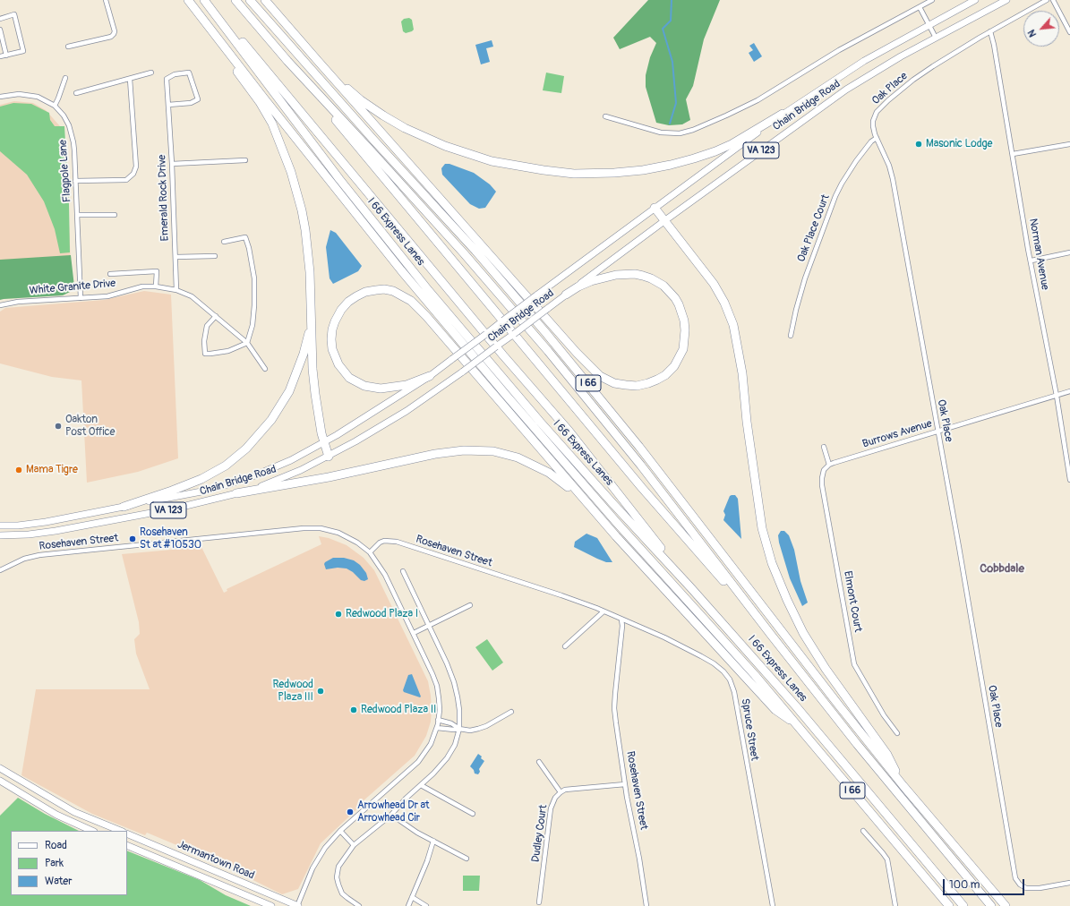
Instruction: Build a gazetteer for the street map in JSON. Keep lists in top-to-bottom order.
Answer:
{
  "streets": {
    "highway": ["I 66 Express Lanes", "I 66"],
    "main road": ["Chain Bridge Road", "VA 123", "Jermantown Road"],
    "street": [
      "Oak Place",
      "Flagpole Lane",
      "Emerald Rock Drive",
      "Oak Place Court",
      "Norman Avenue",
      "White Granite Drive",
      "Burrows Avenue",
      "Rosehaven Street",
      "Elmont Court",
      "Spruce Street",
      "Dudley Court"
    ]
  },
  "crossings": [
    ["Oak Place", "Oak Place Court"],
    ["Oak Place", "Norman Avenue"],
    ["Oak Place", "Burrows Avenue"],
    ["Flagpole Lane", "White Granite Drive"],
    ["Emerald Rock Drive", "White Granite Drive"],
    ["Norman Avenue", "Burrows Avenue"],
    ["Burrows Avenue", "Elmont Court"],
    ["Rosehaven Street", "Spruce Street"]
  ],
  "districts": ["Cobbdale"],
  "places": [
    "Masonic Lodge",
    "Oakton Post Office",
    "Mama Tigre",
    "Rosehaven St at #10530",
    "Redwood Plaza I",
    "Redwood Plaza III",
    "Redwood Plaza II",
    "Arrowhead Dr at Arrowhead Cir"
  ],
  "legend": ["Road", "Park", "Water"],
  "scale_bar": "100 m",
  "north": "bottom left"
}
